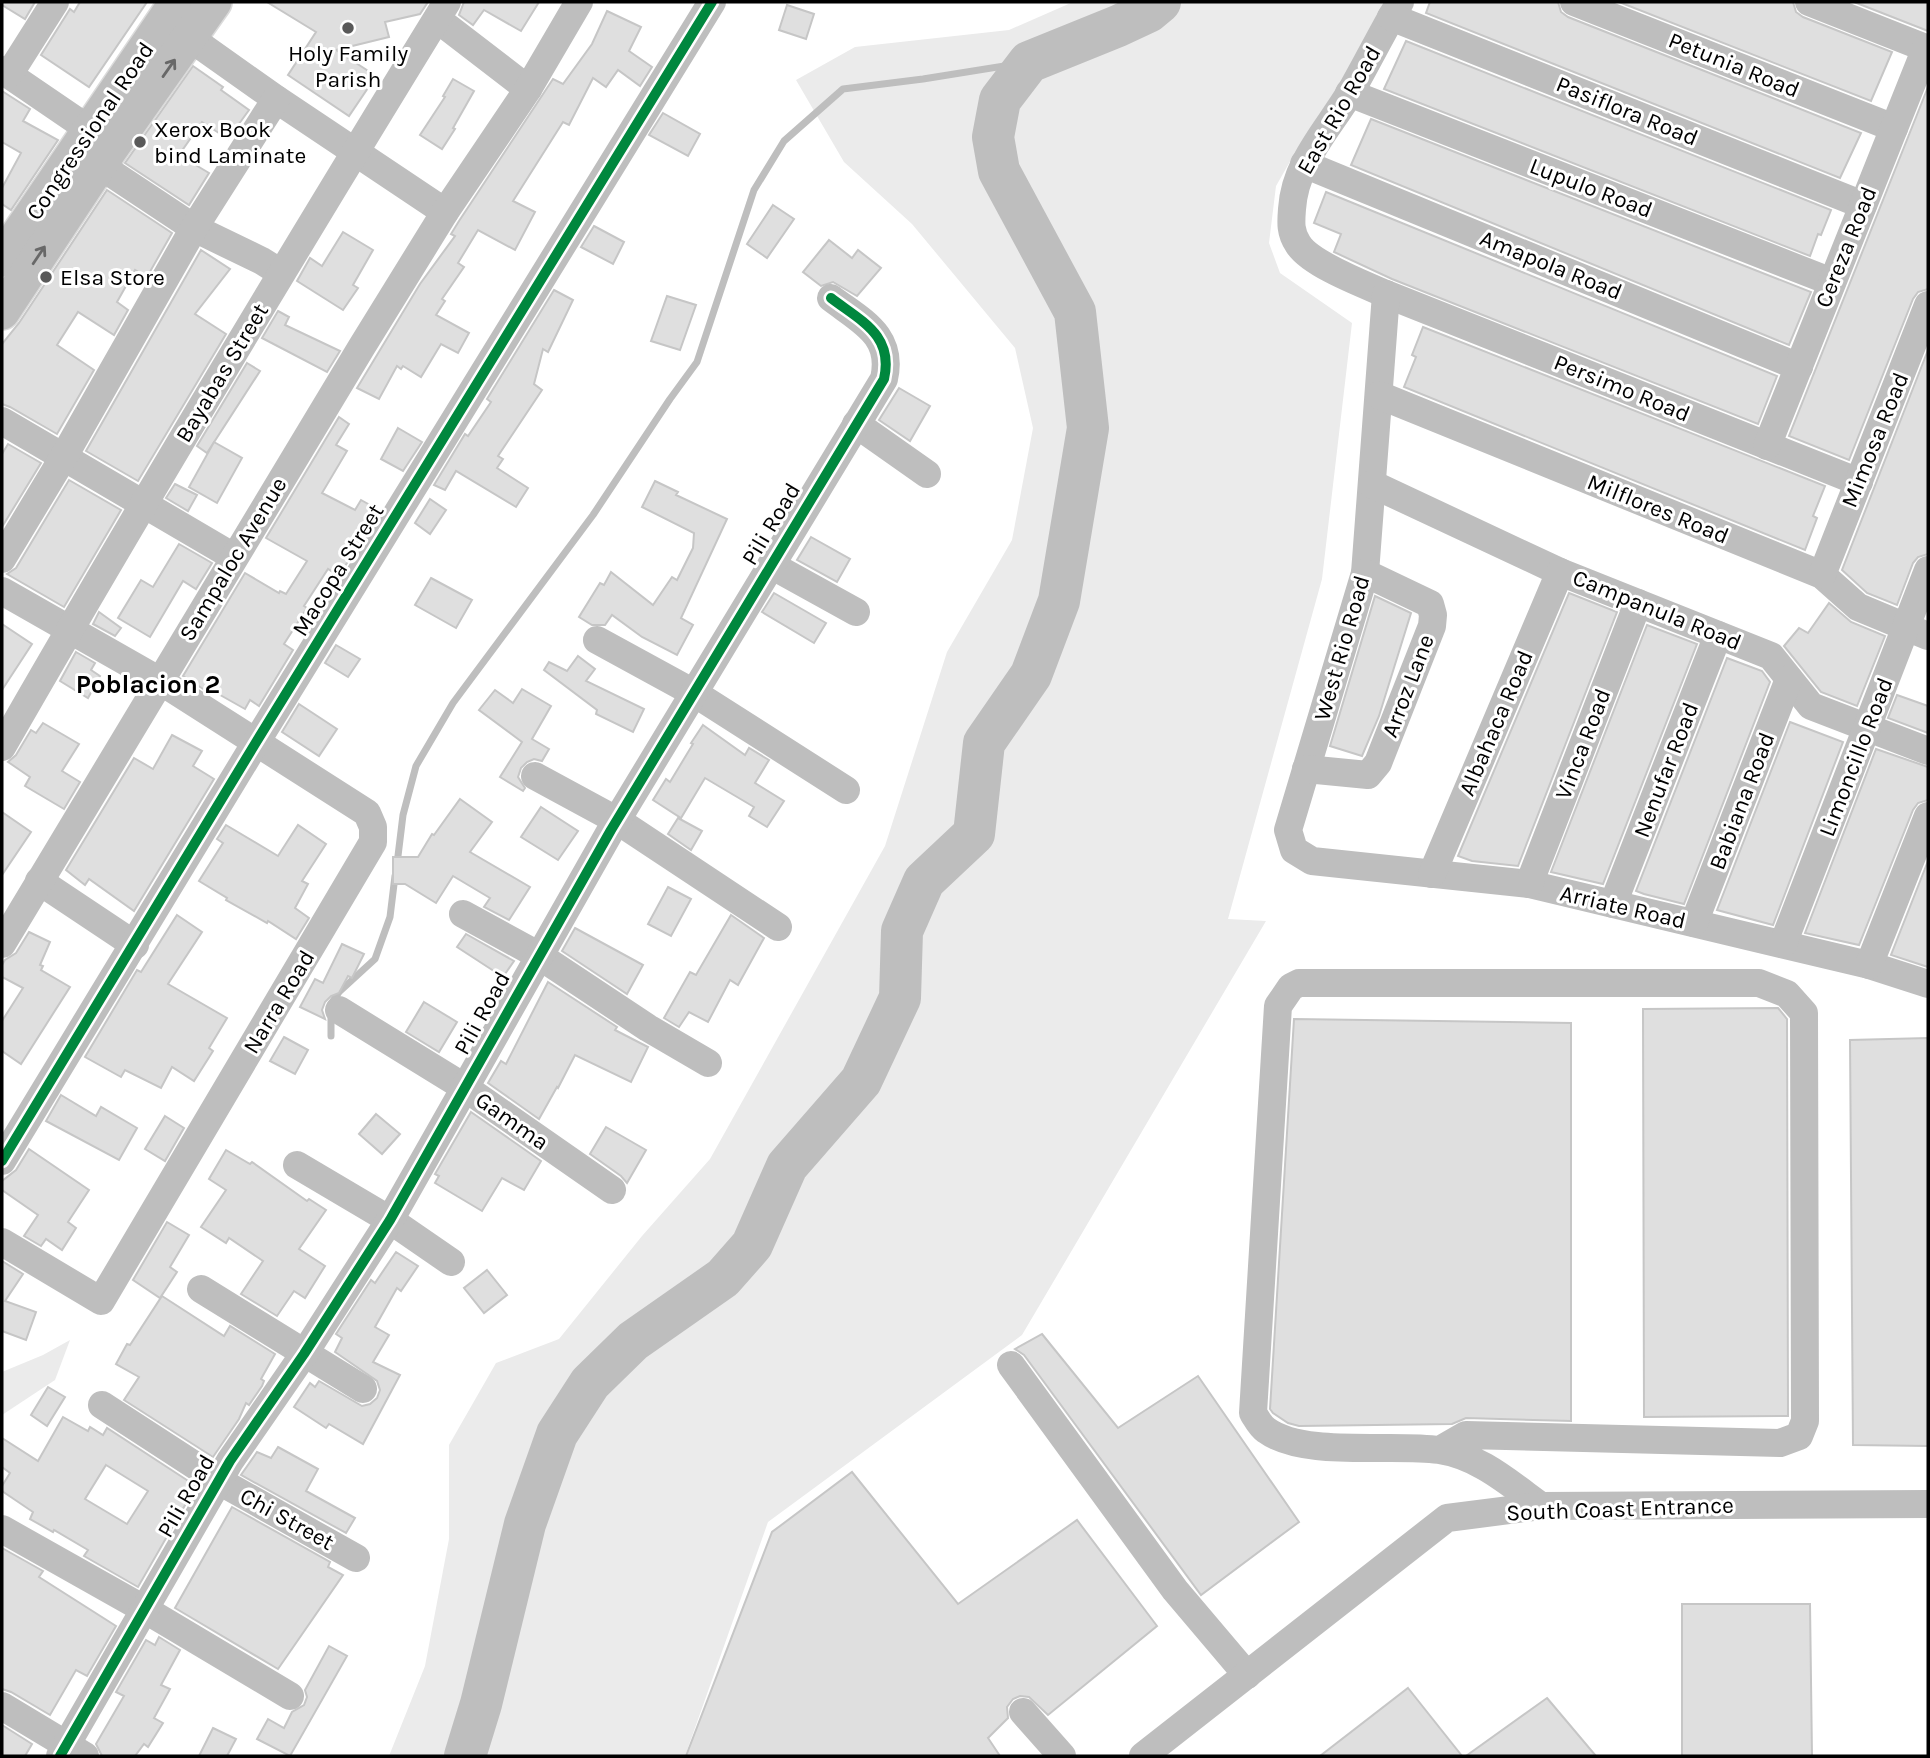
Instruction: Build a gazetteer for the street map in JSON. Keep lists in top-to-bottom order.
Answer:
{
  "streets": {
    "main road": ["Congressional Road"],
    "street": [
      "Petunia Road",
      "East Rio Road",
      "Pasiflora Road",
      "Lupulo Road",
      "Cereza Road",
      "Amapola Road",
      "Bayabas Street",
      "Persimo Road",
      "Mimosa Road",
      "Milflores Road",
      "Pili Road",
      "Sampaloc Avenue",
      "Macopa Street",
      "Campanula Road",
      "West Rio Road",
      "Arroz Lane",
      "Albahaca Road",
      "Vinca Road",
      "Limoncillo Road",
      "Nenufar Road",
      "Babiana Road",
      "Arriate Road",
      "Narra Road",
      "Gamma",
      "South Coast Entrance",
      "Chi Street"
    ]
  },
  "crossings": [
    ["Petunia Road", "Cereza Road"],
    ["East Rio Road", "Pasiflora Road"],
    ["East Rio Road", "Lupulo Road"],
    ["East Rio Road", "Amapola Road"],
    ["East Rio Road", "Persimo Road"],
    ["East Rio Road", "West Rio Road"],
    ["Pasiflora Road", "Cereza Road"],
    ["Lupulo Road", "Cereza Road"],
    ["Cereza Road", "Amapola Road"],
    ["Cereza Road", "Persimo Road"],
    ["Persimo Road", "Mimosa Road"],
    ["Persimo Road", "West Rio Road"],
    ["Mimosa Road", "Milflores Road"],
    ["Milflores Road", "West Rio Road"],
    ["Milflores Road", "Limoncillo Road"],
    ["Pili Road", "Gamma"],
    ["Pili Road", "Chi Street"],
    ["Macopa Street", "Narra Road"],
    ["Campanula Road", "West Rio Road"],
    ["Campanula Road", "Albahaca Road"],
    ["Campanula Road", "Vinca Road"],
    ["Campanula Road", "Limoncillo Road"],
    ["Campanula Road", "Nenufar Road"],
    ["Campanula Road", "Babiana Road"],
    ["West Rio Road", "Arroz Lane"],
    ["West Rio Road", "Arriate Road"],
    ["Albahaca Road", "Arriate Road"],
    ["Vinca Road", "Arriate Road"],
    ["Limoncillo Road", "Arriate Road"],
    ["Nenufar Road", "Arriate Road"],
    ["Babiana Road", "Arriate Road"]
  ],
  "districts": ["Poblacion 2"],
  "places": ["Holy Family Parish", "Xerox Book bind Laminate", "Elsa Store"]
}
